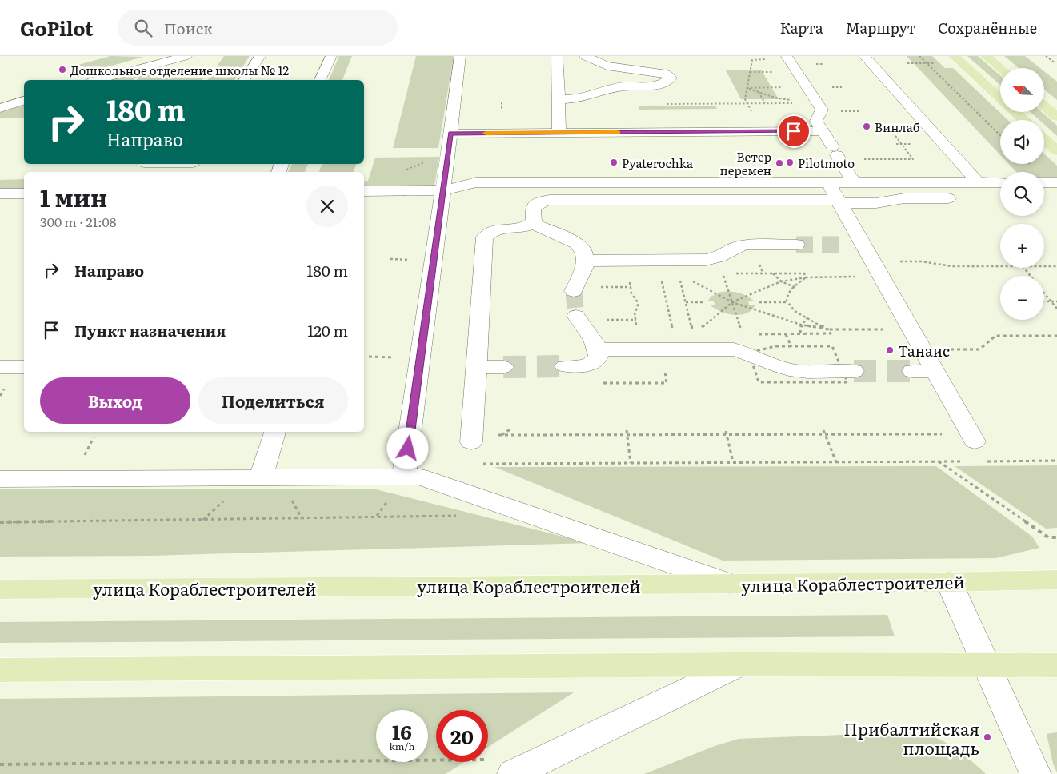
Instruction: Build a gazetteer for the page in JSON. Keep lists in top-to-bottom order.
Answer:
{
  "streets": {
    "main road": ["улица Кораблестроителей"]
  },
  "places": [
    "Дошкольное отделение школы № 12",
    "Винлаб",
    "Pyaterochka",
    "Pilotmoto",
    "Ветер перемен",
    "Танаис",
    "Прибалтийская площадь"
  ],
  "north": "top left",
  "page": {
    "header": "GoPilot",
    "search": "Поиск",
    "nav": ["Карта", "Маршрут", "Сохранённые"],
    "map_buttons": ["+", "−"],
    "turn": ["180 m", "Направо"],
    "heading": ["1 мин", "300 m · 21:08"],
    "list": [
      {
        "name": "Направо",
        "value": "180 m"
      },
      {
        "name": "Пункт назначения",
        "value": "120 m"
      }
    ],
    "buttons": ["Выход", "Поделиться"],
    "speed": "16 km/h",
    "limit": "20"
  }
}
